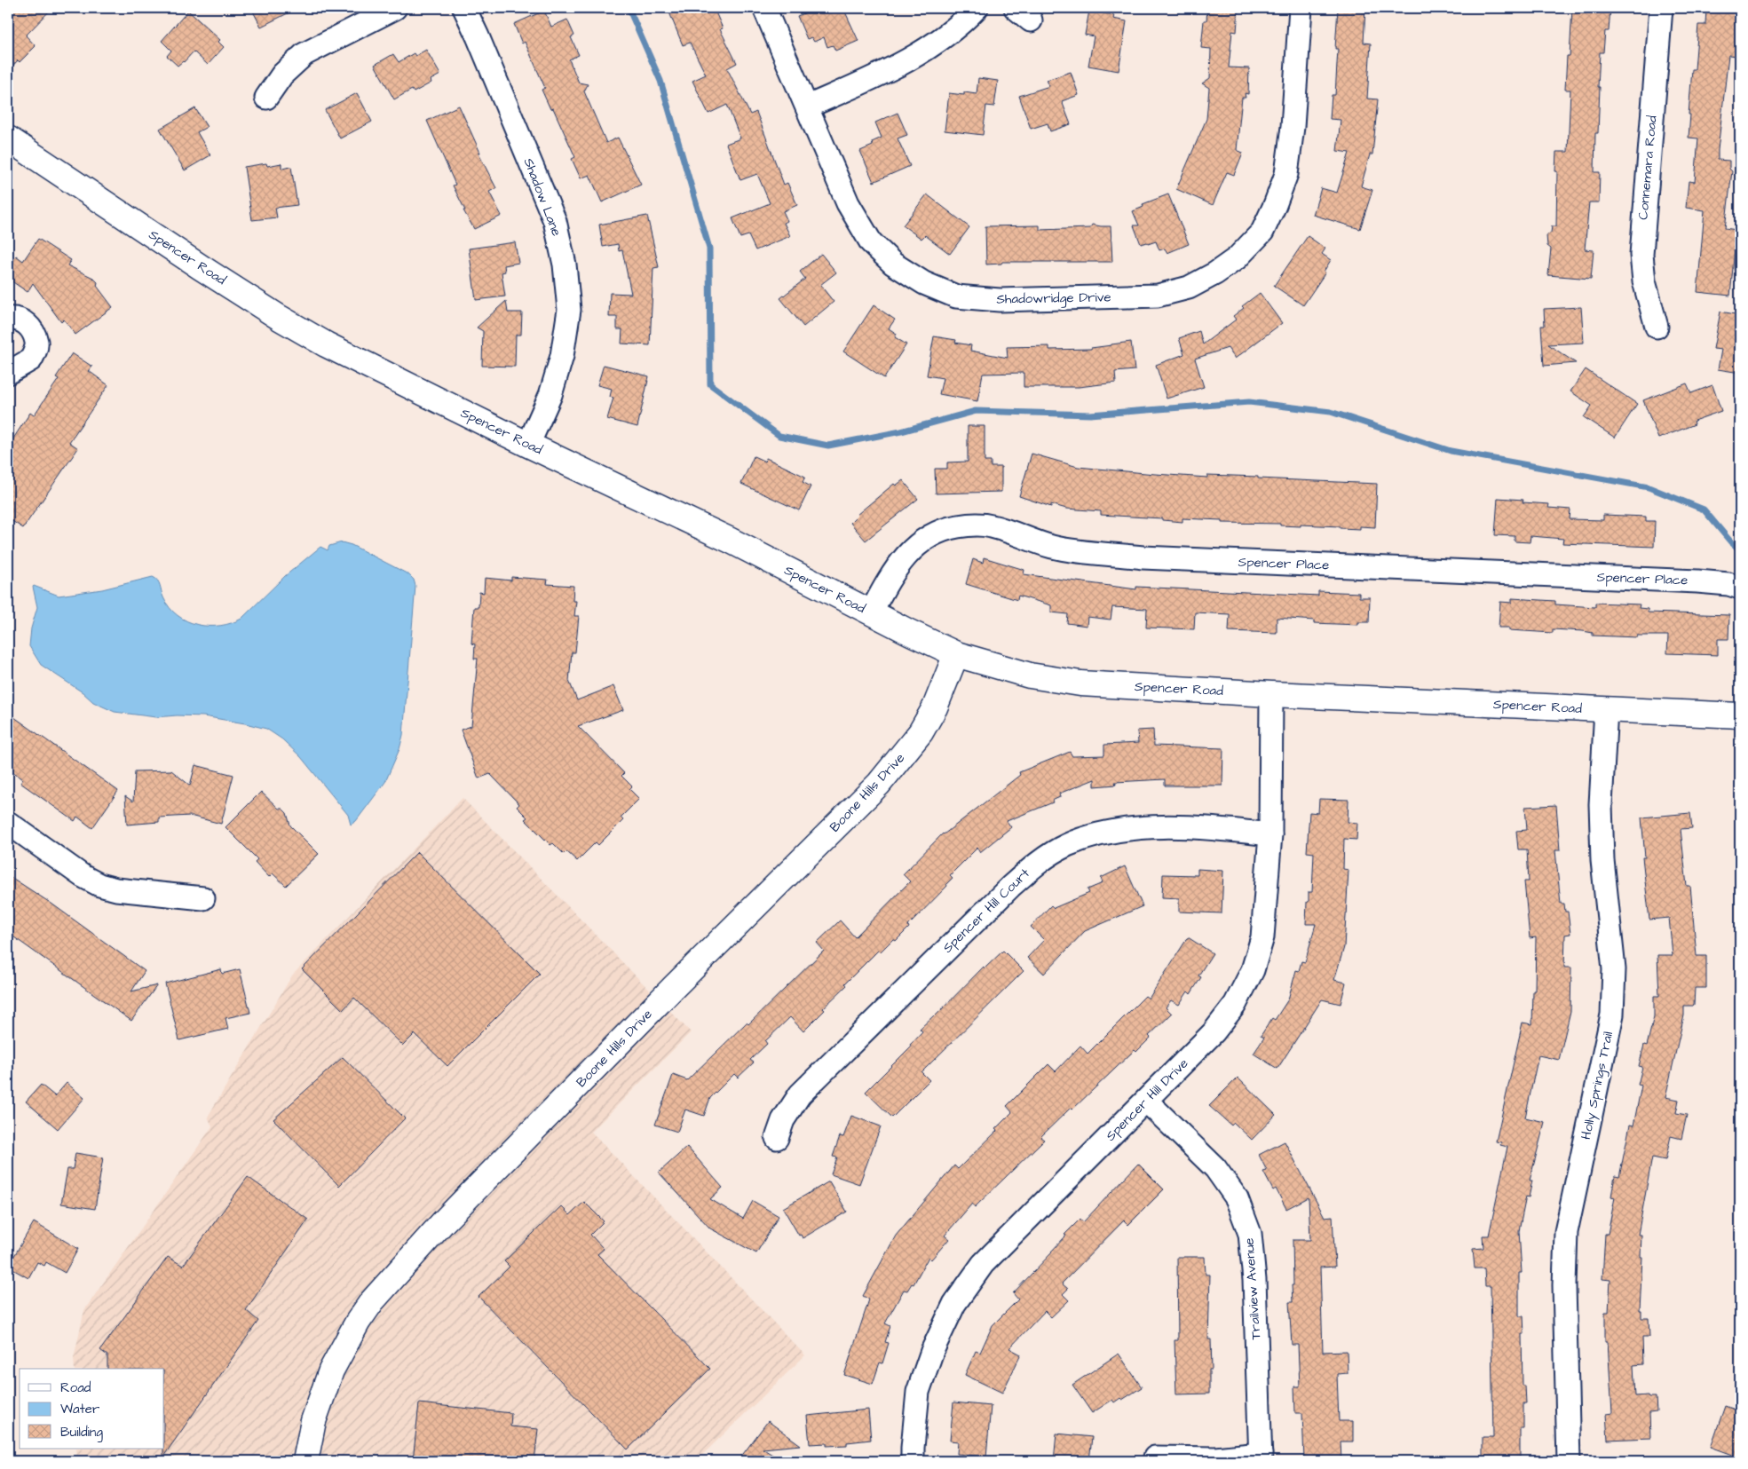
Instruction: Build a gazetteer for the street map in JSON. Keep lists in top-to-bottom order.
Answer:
{
  "streets": {
    "main road": ["Spencer Road", "Boone Hills Drive"],
    "street": [
      "Connemara Road",
      "Shadow Lane",
      "Shadowridge Drive",
      "Spencer Place",
      "Spencer Hill Court",
      "Holly Springs Trail",
      "Spencer Hill Drive",
      "Trailview Avenue"
    ]
  },
  "crossings": [
    ["Shadow Lane", "Spencer Road"],
    ["Spencer Road", "Spencer Place"],
    ["Spencer Road", "Boone Hills Drive"],
    ["Spencer Road", "Holly Springs Trail"],
    ["Spencer Road", "Spencer Hill Drive"],
    ["Spencer Hill Court", "Spencer Hill Drive"],
    ["Spencer Hill Drive", "Trailview Avenue"]
  ],
  "legend": ["Road", "Water", "Building"]
}
